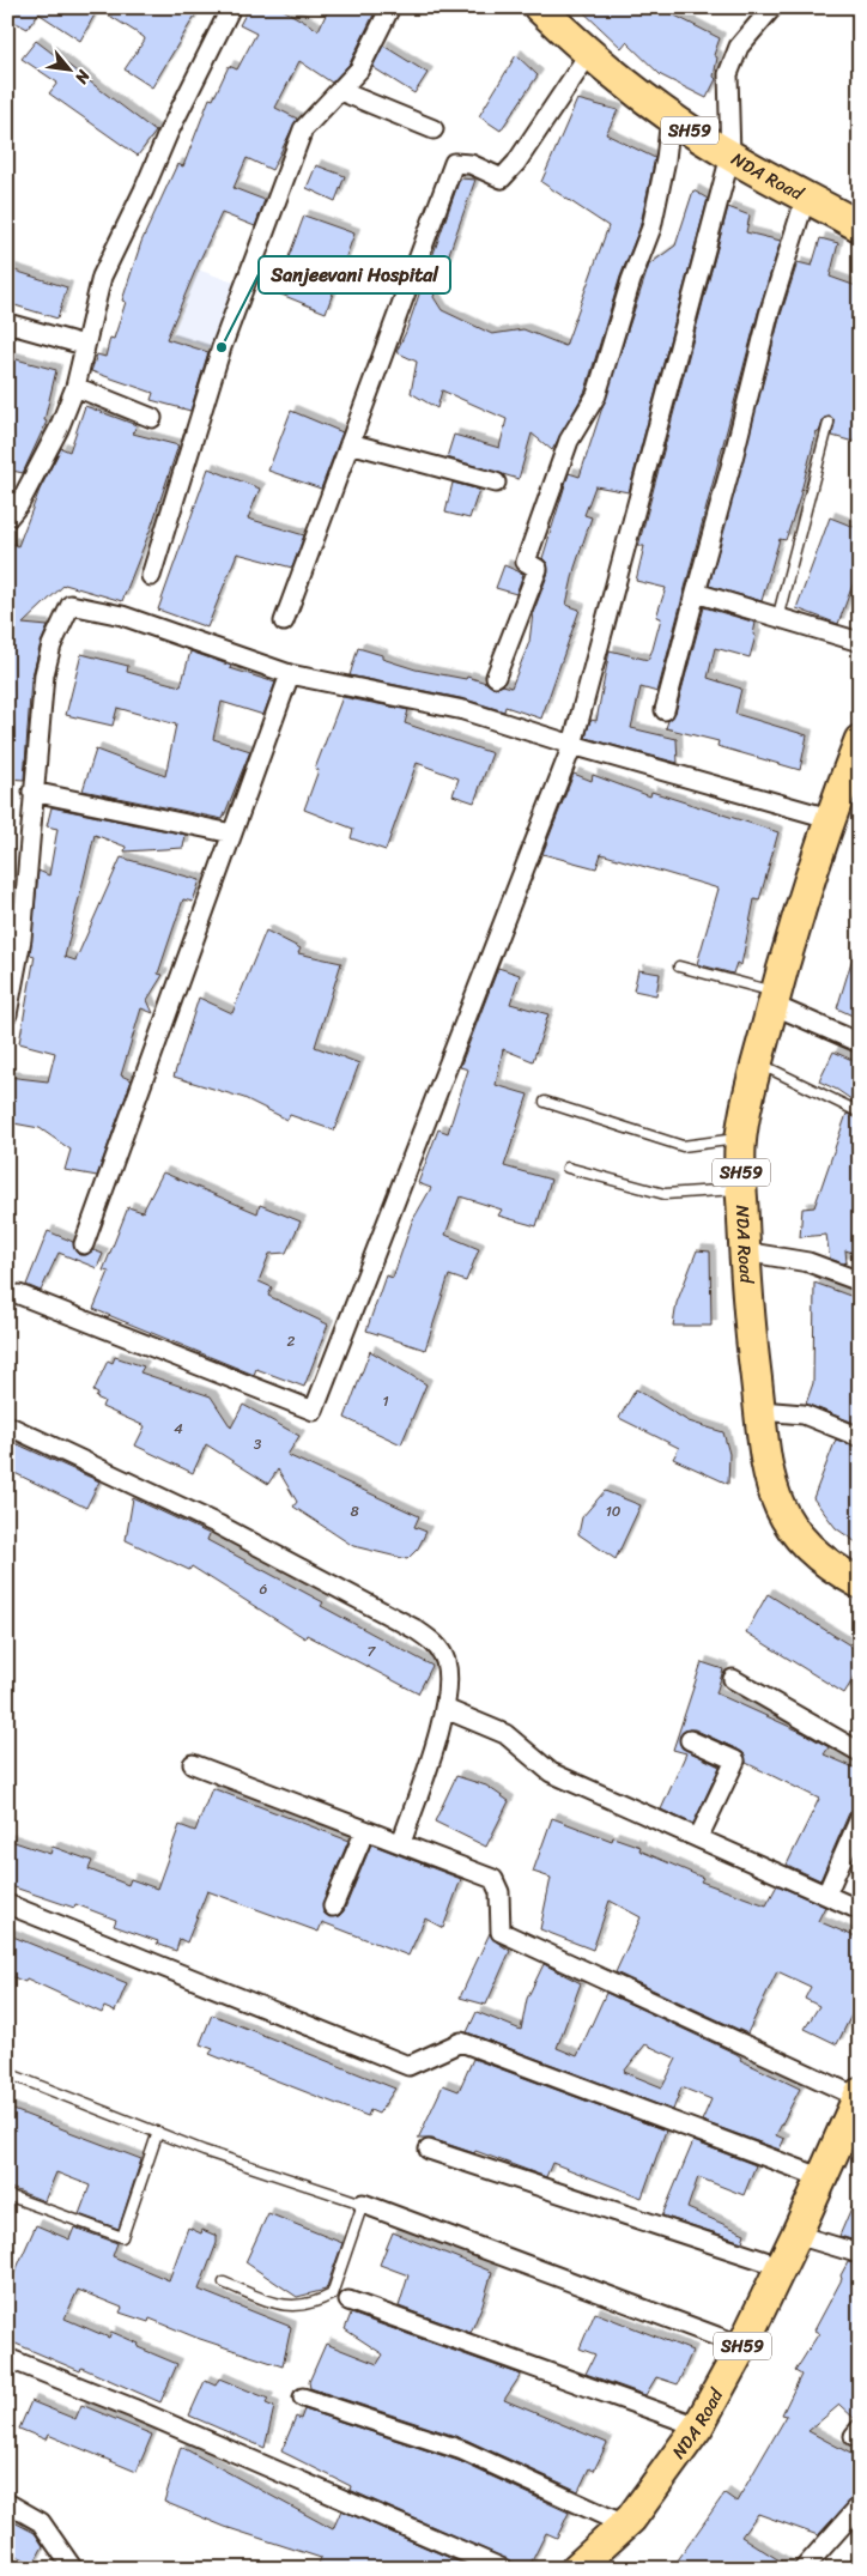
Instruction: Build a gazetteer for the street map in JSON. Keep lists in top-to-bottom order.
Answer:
{
  "streets": {
    "main road": ["SH59", "NDA Road"]
  },
  "places": ["Sanjeevani Hospital"],
  "house_numbers": [
    "2",
    "1",
    "4",
    "3",
    "8",
    "10",
    "6",
    "7"
  ],
  "north": "bottom right"
}
